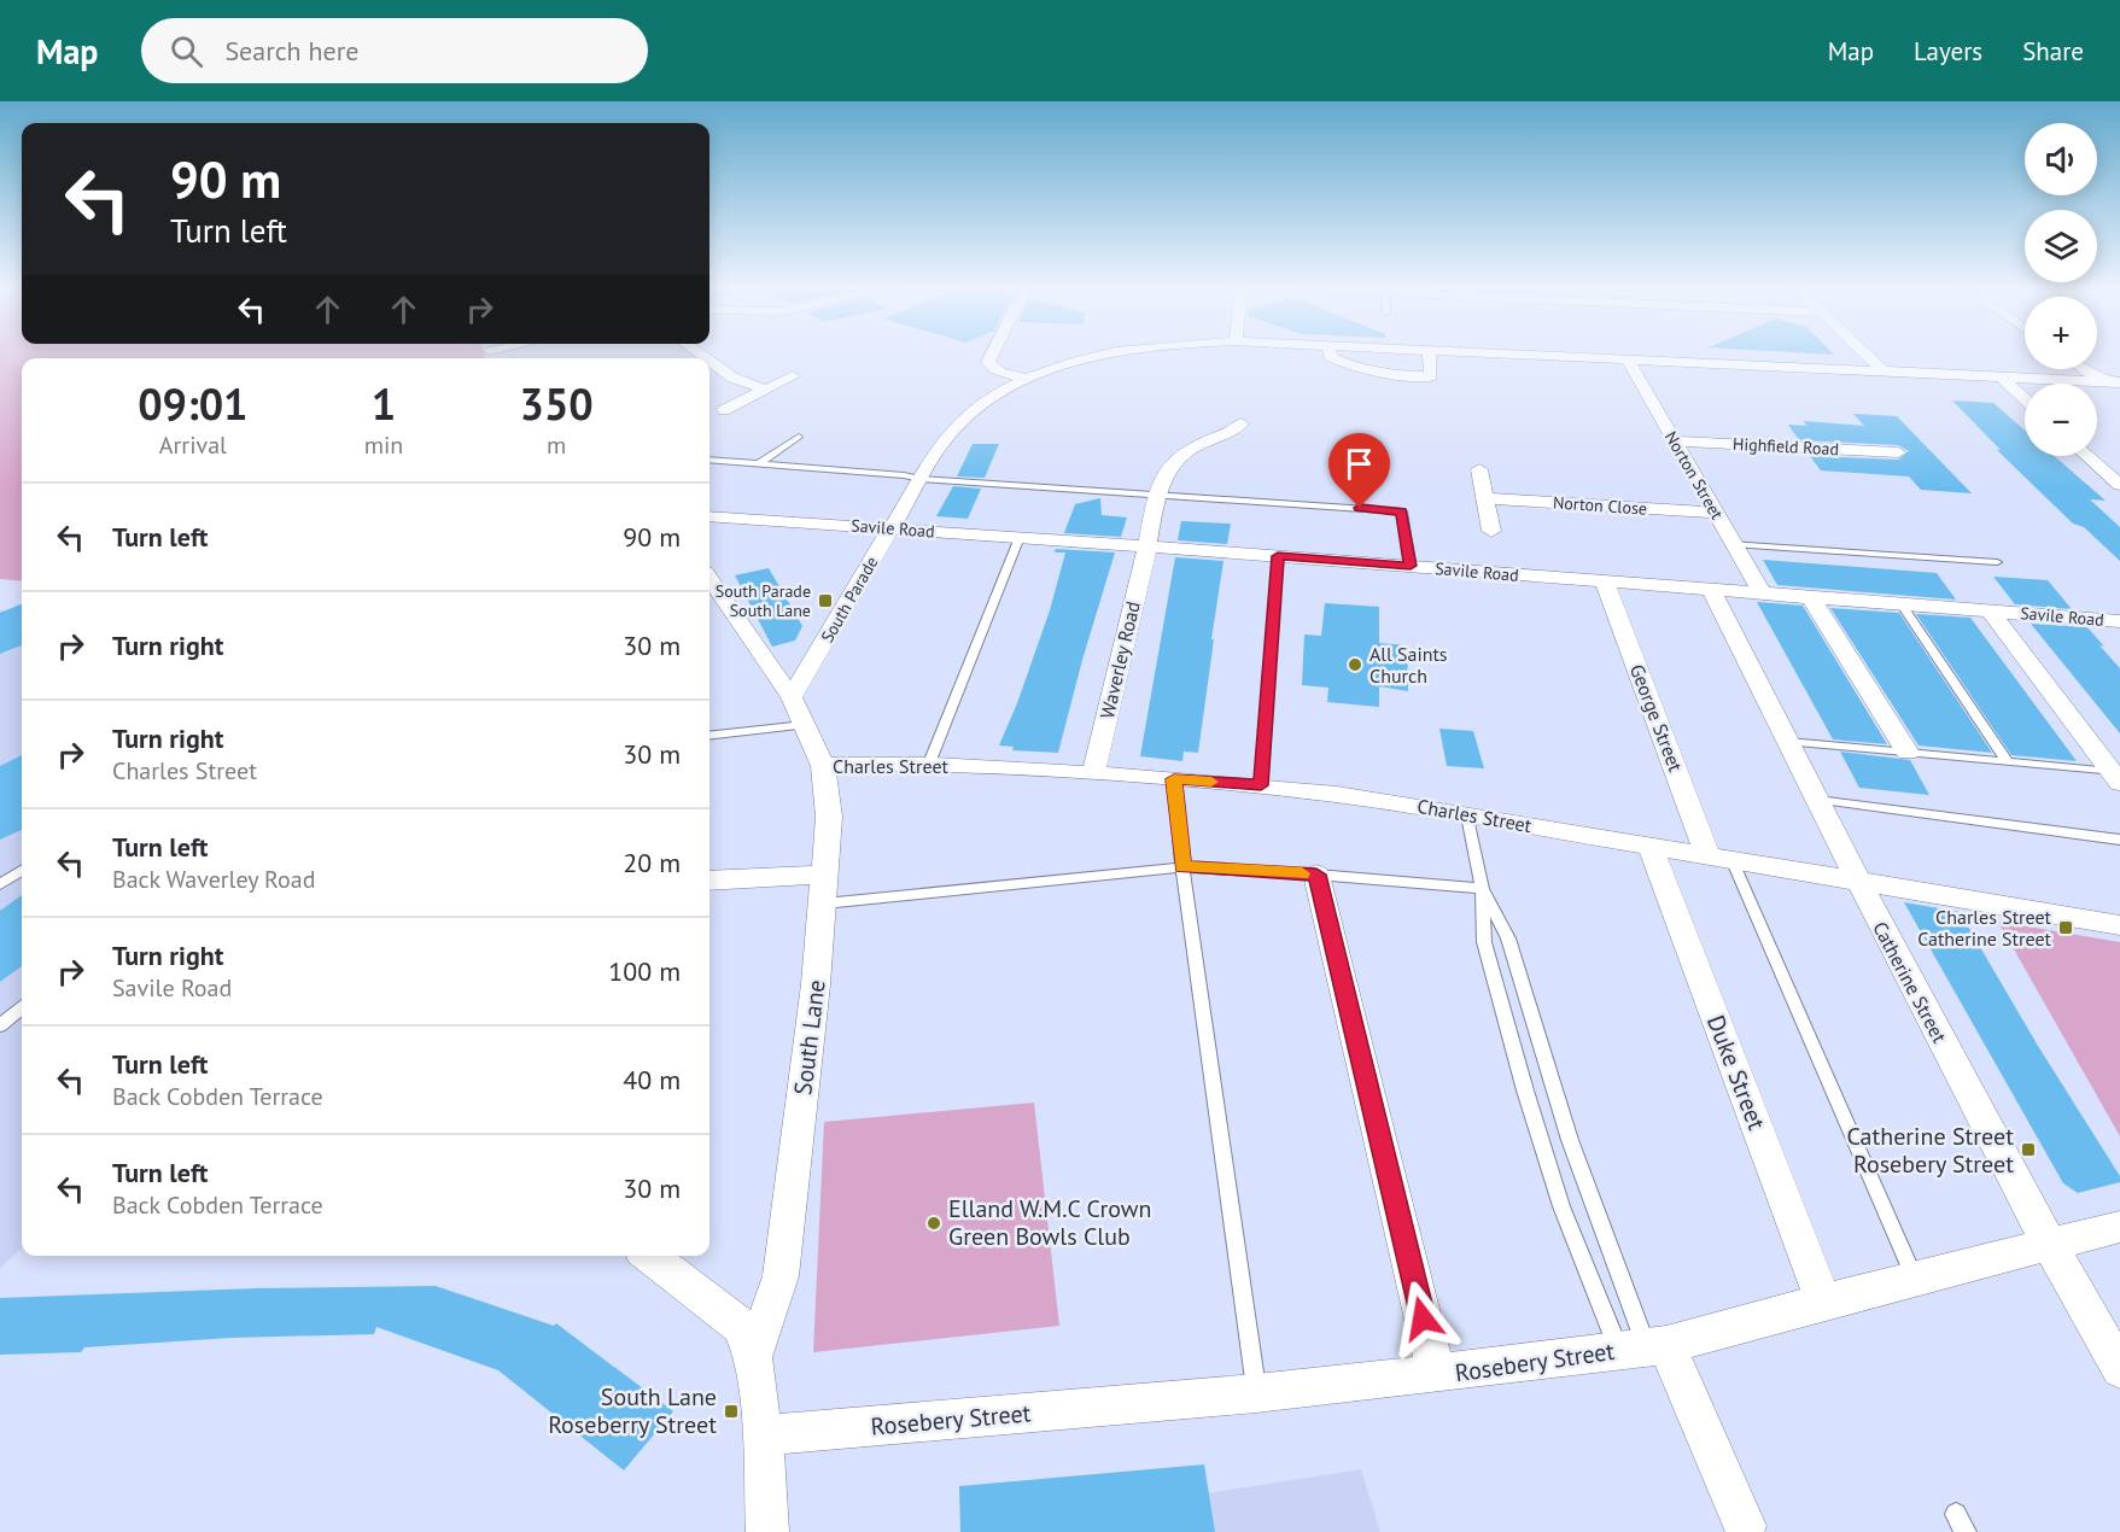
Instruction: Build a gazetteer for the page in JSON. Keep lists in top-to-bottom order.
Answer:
{
  "streets": {
    "street": [
      "Highfield Road",
      "Norton Street",
      "Norton Close",
      "Savile Road",
      "South Parade",
      "Waverley Road",
      "George Street",
      "Charles Street",
      "Catherine Street",
      "South Lane",
      "Duke Street",
      "Rosebery Street"
    ]
  },
  "crossings": [
    ["Highfield Road", "Norton Street"],
    ["Norton Street", "Norton Close"],
    ["Norton Street", "Savile Road"],
    ["Norton Street", "South Parade"],
    ["Savile Road", "South Parade"],
    ["Savile Road", "Waverley Road"],
    ["Savile Road", "George Street"],
    ["Savile Road", "Catherine Street"],
    ["South Parade", "South Lane"],
    ["Waverley Road", "Charles Street"],
    ["George Street", "Charles Street"],
    ["Charles Street", "Catherine Street"],
    ["Charles Street", "South Lane"],
    ["Charles Street", "Duke Street"],
    ["Catherine Street", "Rosebery Street"],
    ["South Lane", "Rosebery Street"],
    ["Duke Street", "Rosebery Street"]
  ],
  "places": {
    "transit": [
      "South Parade South Lane",
      "Charles Street Catherine Street",
      "Catherine Street Rosebery Street",
      "South Lane Roseberry Street"
    ],
    "other": ["All Saints Church", "Elland W.M.C Crown Green Bowls Club"]
  },
  "page": {
    "header": "Map",
    "search": "Search here",
    "nav": ["Map", "Layers", "Share"],
    "map_buttons": ["+", "−"],
    "turn": ["90 m", "Turn left"],
    "eta": [
      "09:01",
      "Arrival",
      "1",
      "min",
      "350",
      "m"
    ],
    "list": [
      {
        "name": "Turn left",
        "value": "90 m"
      },
      {
        "name": "Turn right",
        "value": "30 m"
      },
      {
        "name": "Turn right",
        "note": "Charles Street",
        "value": "30 m"
      },
      {
        "name": "Turn left",
        "note": "Back Waverley Road",
        "value": "20 m"
      },
      {
        "name": "Turn right",
        "note": "Savile Road",
        "value": "100 m"
      },
      {
        "name": "Turn left",
        "note": "Back Cobden Terrace",
        "value": "40 m"
      },
      {
        "name": "Turn left",
        "note": "Back Cobden Terrace",
        "value": "30 m"
      }
    ]
  }
}
